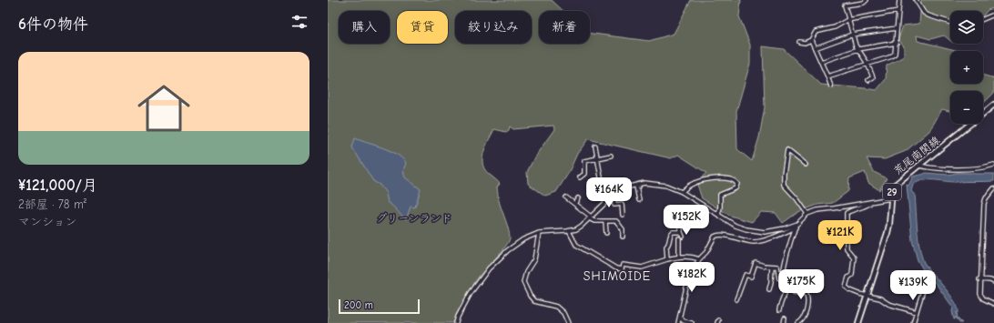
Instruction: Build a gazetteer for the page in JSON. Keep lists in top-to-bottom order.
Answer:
{
  "streets": {
    "main road": ["荒尾南関線", "29"]
  },
  "districts": ["SHIMOIDE"],
  "parks": ["グリーンランド"],
  "scale_bar": "200 m",
  "page": {
    "heading": "6件の物件",
    "map_buttons": ["+", "−"],
    "chip": [
      "購入",
      "賃貸",
      "絞り込み",
      "新着"
    ],
    "list": [
      {
        "name": "¥121,000/月",
        "note": "2部屋 · 78 m² · マンション"
      }
    ],
    "price": [
      "¥164K",
      "¥152K",
      "¥121K",
      "¥182K",
      "¥175K",
      "¥139K"
    ],
    "scale": "200 m"
  }
}
